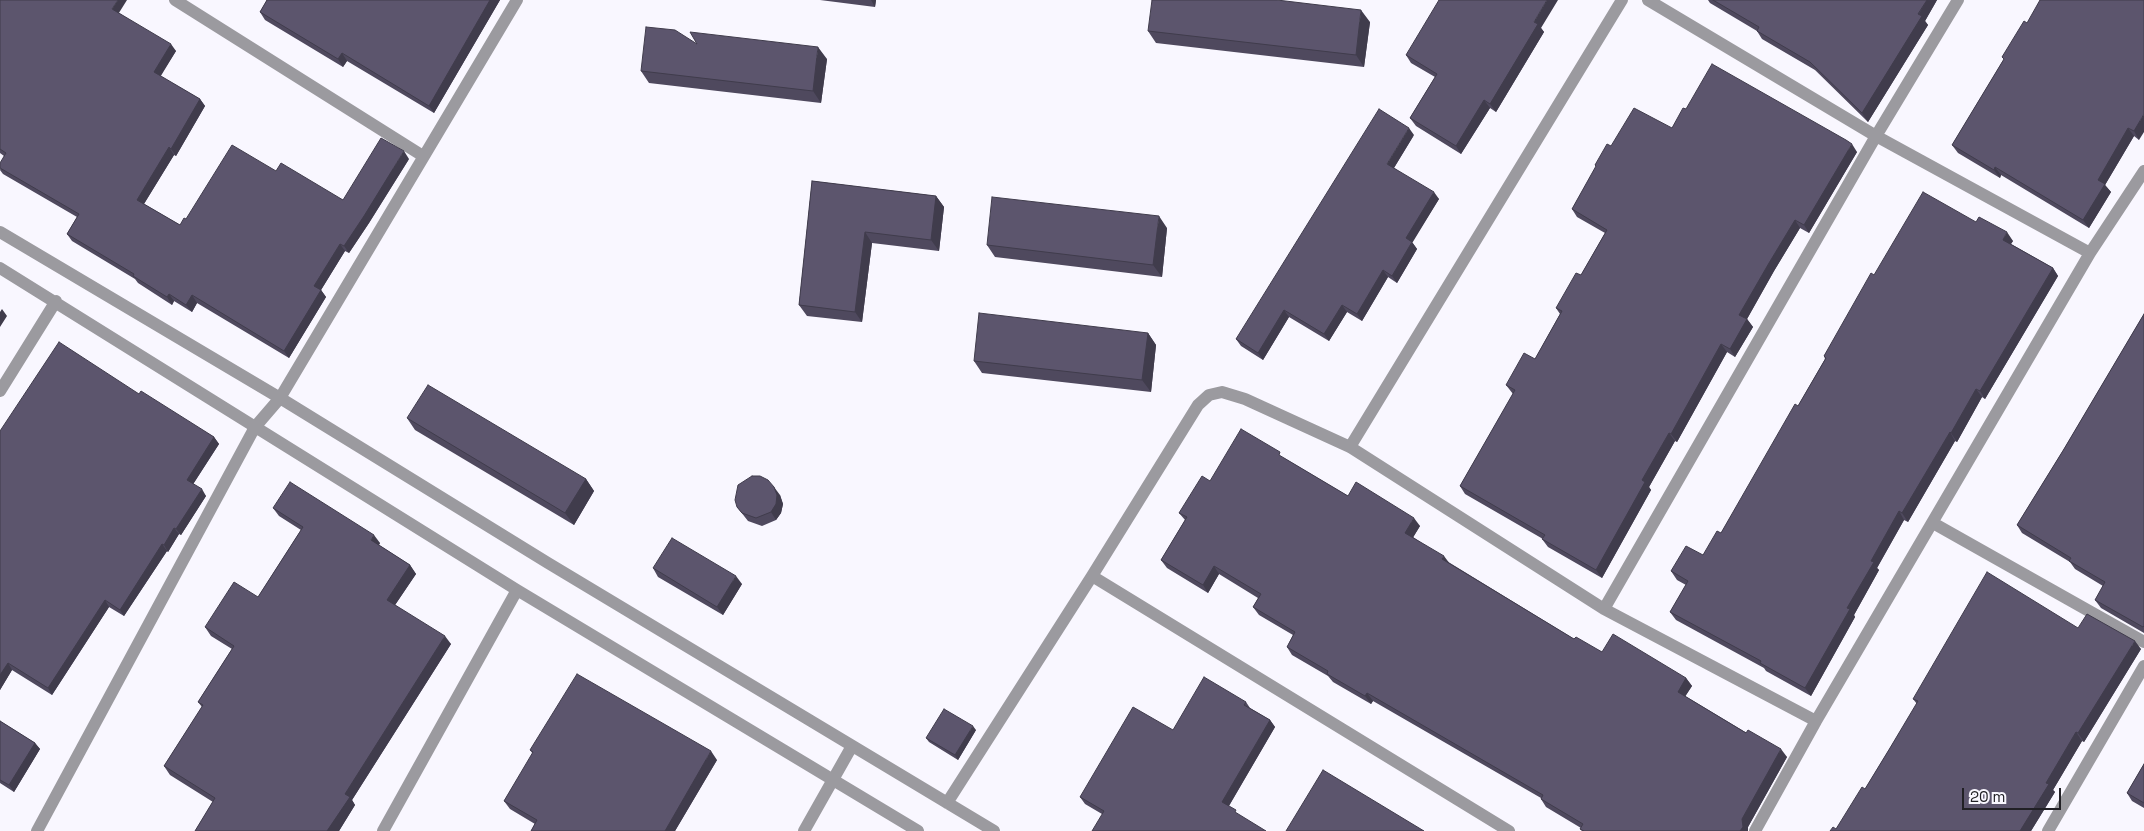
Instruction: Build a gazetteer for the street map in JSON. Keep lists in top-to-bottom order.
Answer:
{
  "scale_bar": "20 m"
}
